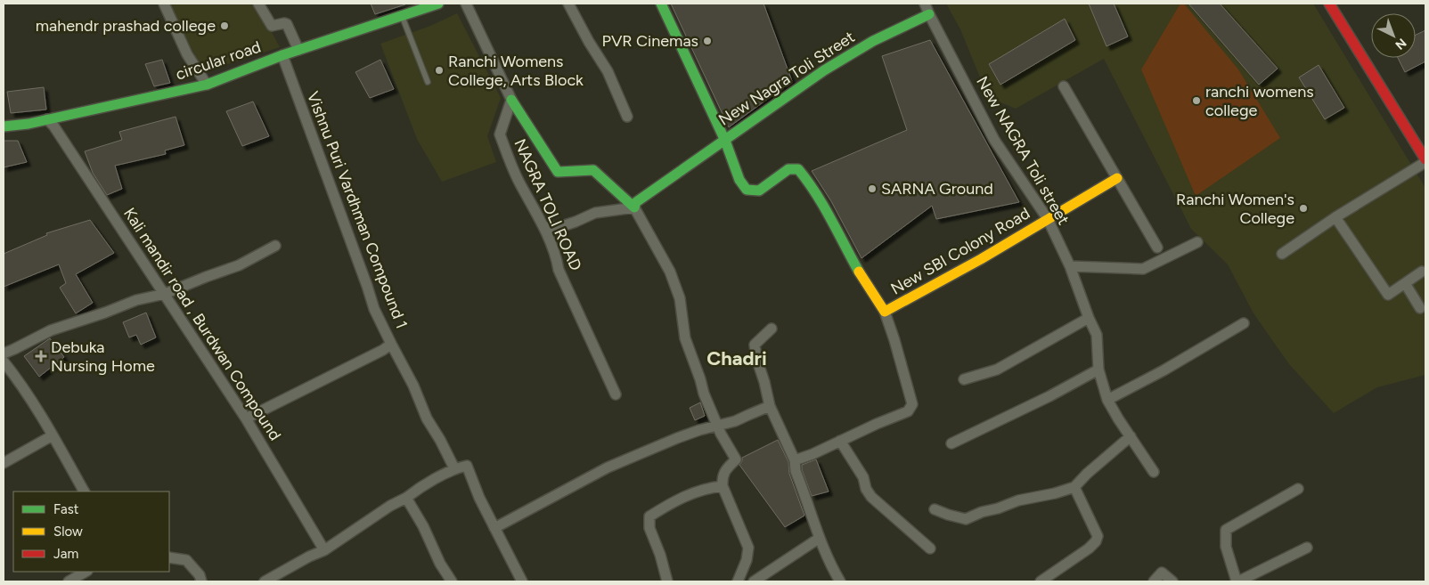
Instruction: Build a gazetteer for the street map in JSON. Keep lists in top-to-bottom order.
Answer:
{
  "streets": {
    "street": [
      "circular road",
      "New Nagra Toli Street",
      "New NAGRA Toli street",
      "NAGRA TOLI ROAD",
      "Vishnu Puri Vardhman Compound 1",
      "New SBI Colony Road",
      "Kali mandir road , Burdwan Compound"
    ]
  },
  "crossings": [
    ["circular road", "Vishnu Puri Vardhman Compound 1"],
    ["circular road", "Kali mandir road , Burdwan Compound"],
    ["New Nagra Toli Street", "New NAGRA Toli street"],
    ["New Nagra Toli Street", "New SBI Colony Road"],
    ["New NAGRA Toli street", "New SBI Colony Road"]
  ],
  "districts": ["Chadri"],
  "places": {
    "other": [
      "mahendr prashad college",
      "PVR Cinemas",
      "Ranchi Womens College, Arts Block",
      "ranchi womens college",
      "SARNA Ground",
      "Ranchi Women's College"
    ],
    "health": ["Debuka Nursing Home"]
  },
  "legend": ["Fast", "Slow", "Jam"],
  "north": "bottom right"
}
